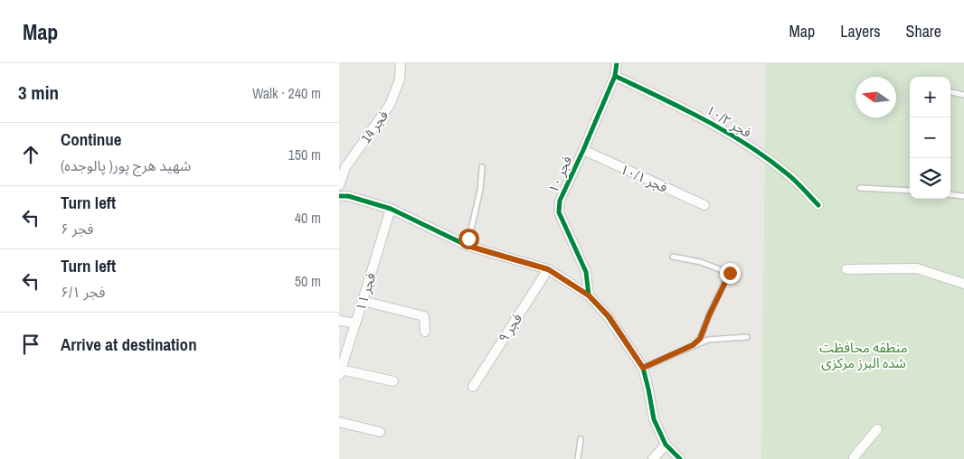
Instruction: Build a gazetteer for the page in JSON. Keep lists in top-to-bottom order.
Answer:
{
  "streets": {
    "street": [
      "فجر ۱۰/۲",
      "فجر 14",
      "فجر ۱۰",
      "فجر ۱۰/۱",
      "فجر ۱۱",
      "فجر ۹"
    ]
  },
  "crossings": [
    ["فجر ۱۰/۲", "فجر ۱۰"],
    ["فجر ۱۰", "فجر ۱۰/۱"]
  ],
  "parks": ["منطقه محافظت شده البرز مرکزی"],
  "north": "left",
  "page": {
    "header": "Map",
    "nav": ["Map", "Layers", "Share"],
    "heading": ["3 min", "Walk · 240 m"],
    "map_buttons": ["+", "−"],
    "list": [
      ["Continue", "شهید هرج پور( پالوجده)", "150 m"],
      ["Turn left", "فجر ۶", "40 m"],
      ["Turn left", "فجر ۶/۱", "50 m"],
      "Arrive at destination"
    ]
  }
}
